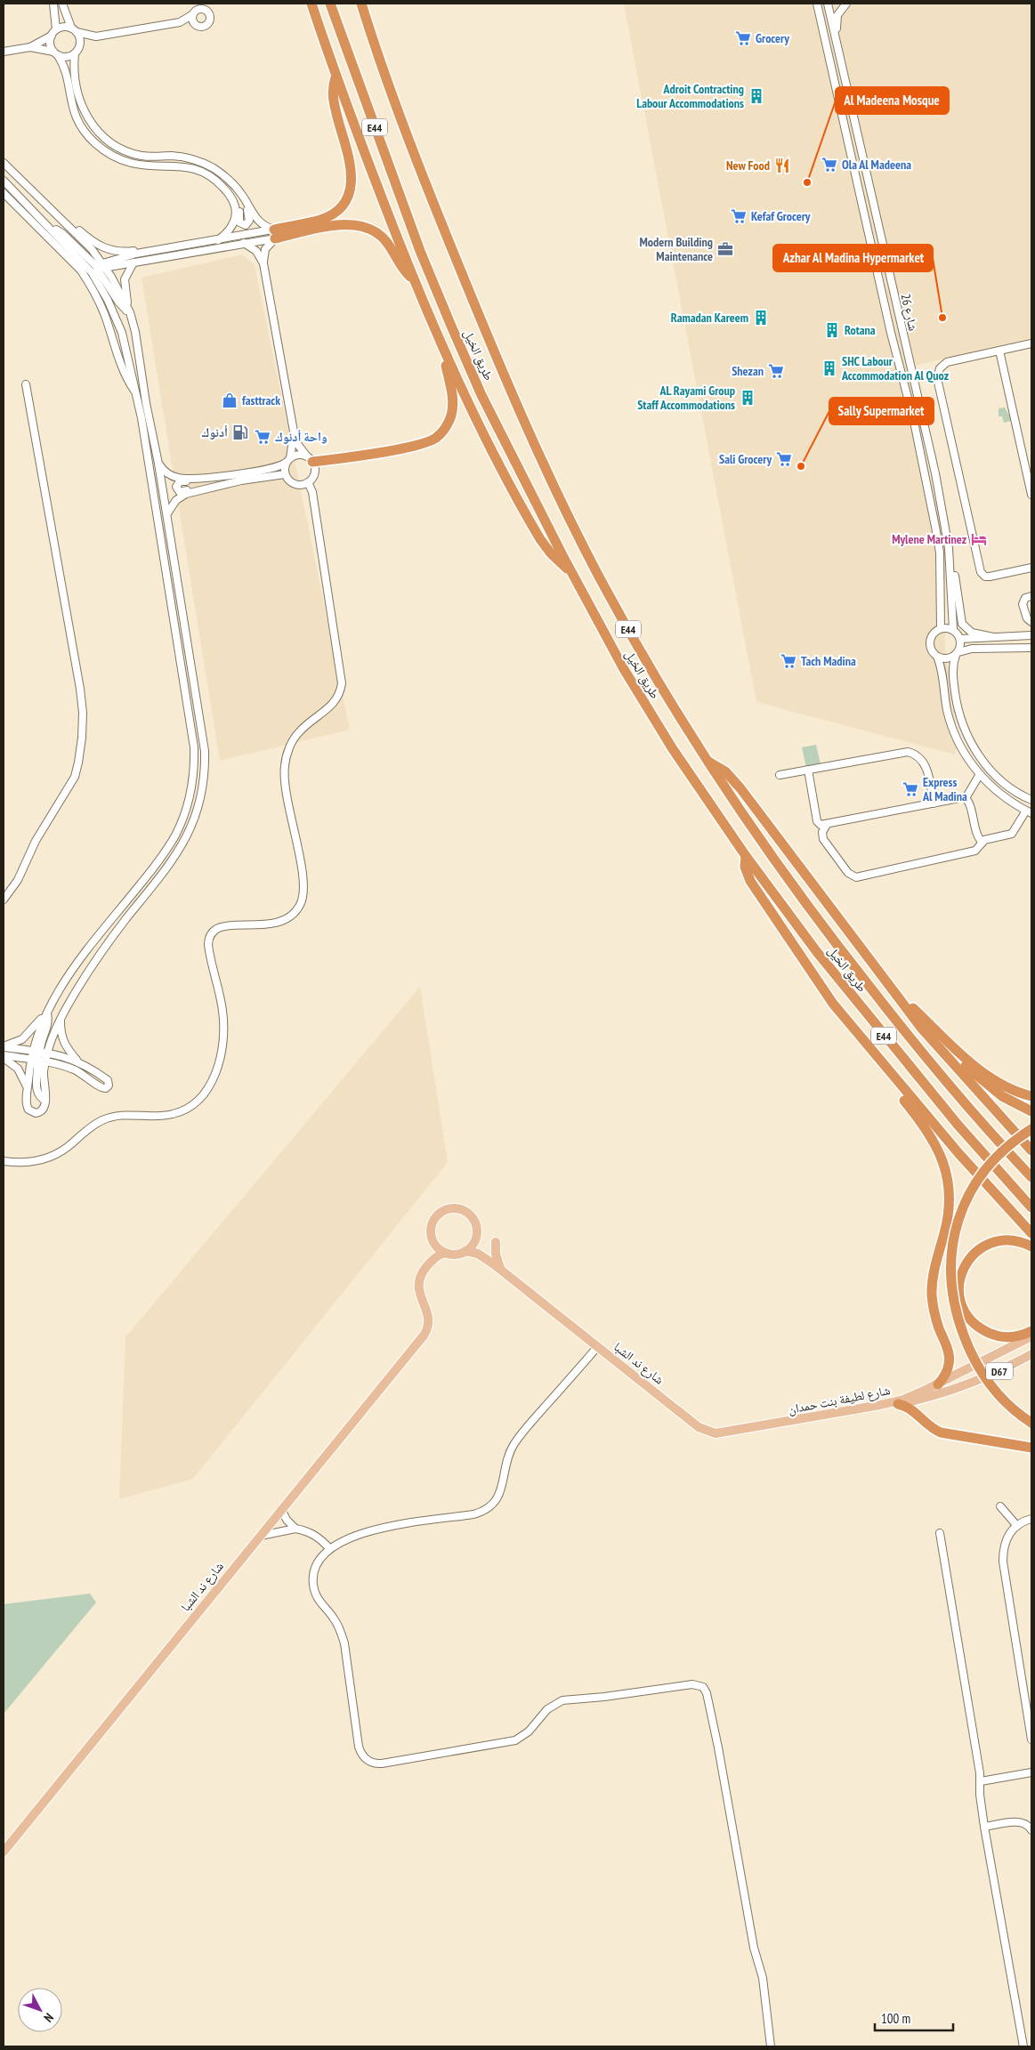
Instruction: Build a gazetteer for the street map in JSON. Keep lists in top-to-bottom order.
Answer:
{
  "streets": {
    "highway": ["E44", "طريق الخيل"],
    "main road": ["شارع ند الشبا", "D67", "شارع لطيفة بنت حمدان"],
    "street": ["شارع 26"]
  },
  "crossings": [
    ["شارع ند الشبا", "شارع لطيفة بنت حمدان"]
  ],
  "places": {
    "supermarket": [
      "Grocery",
      "Ola Al Madeena",
      "Kefaf Grocery",
      "Shezan",
      "واحة أدنوك",
      "Sali Grocery",
      "Tach Madina",
      "Express Al Madina"
    ],
    "building": [
      "Adroit Contracting Labour Accommodations",
      "Ramadan Kareem",
      "Rotana",
      "SHC Labour Accommodation Al Quoz",
      "AL Rayami Group Staff Accommodations"
    ],
    "restaurant": ["New Food"],
    "other": ["Al Madeena Mosque", "Azhar Al Madina Hypermarket", "Sally Supermarket"],
    "office": ["Modern Building Maintenance"],
    "shop": ["fasttrack"],
    "fuel station": ["أدنوك"],
    "hotel": ["Mylene Martinez"]
  },
  "scale_bar": "100 m",
  "north": "bottom right"
}
